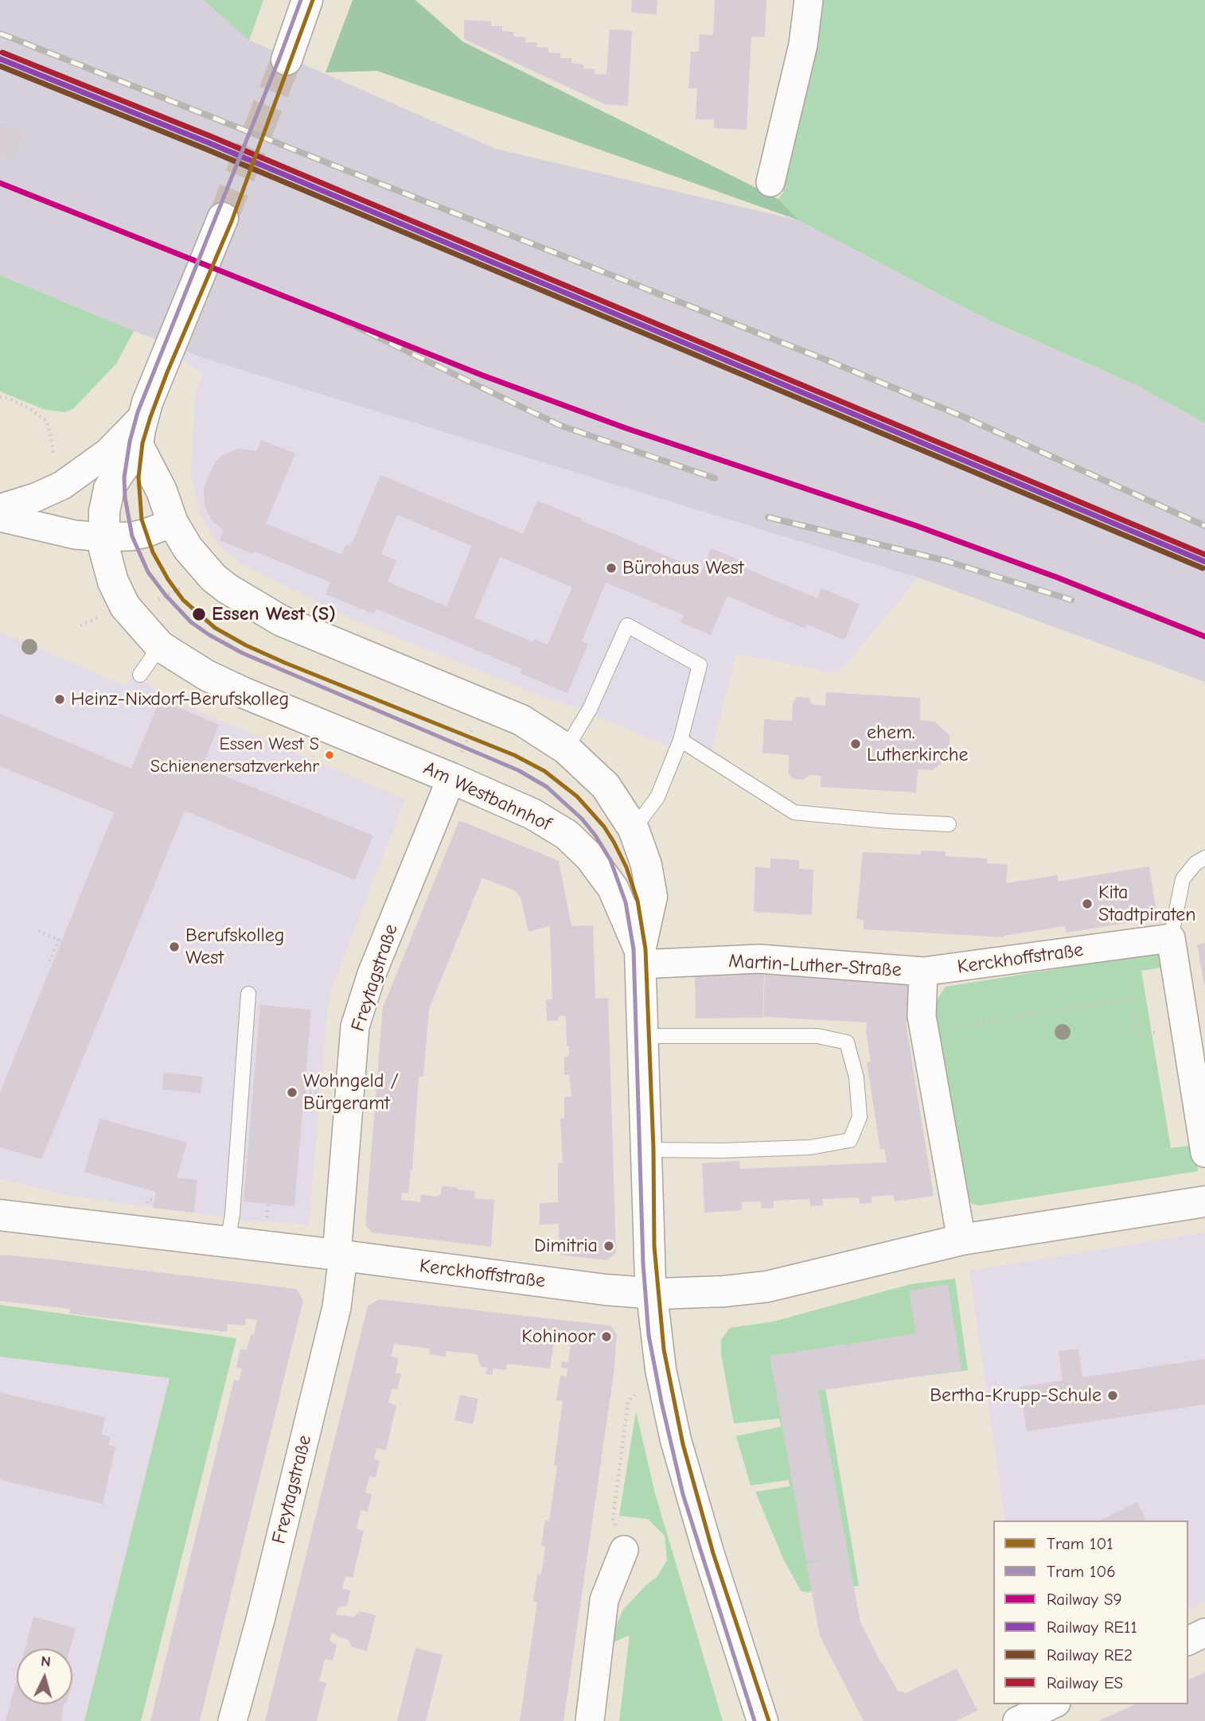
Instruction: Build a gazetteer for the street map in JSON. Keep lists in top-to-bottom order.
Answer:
{
  "streets": {
    "main road": ["Am Westbahnhof", "Kerckhoffstraße"],
    "street": ["Martin-Luther-Straße", "Freytagstraße"]
  },
  "crossings": [
    ["Am Westbahnhof", "Martin-Luther-Straße"],
    ["Am Westbahnhof", "Freytagstraße"],
    ["Kerckhoffstraße", "Martin-Luther-Straße"],
    ["Kerckhoffstraße", "Freytagstraße"]
  ],
  "places": [
    "Bürohaus West",
    "Essen West (S)",
    "Heinz-Nixdorf-Berufskolleg",
    "ehem. Lutherkirche",
    "Essen West S Schienenersatzverkehr",
    "Kita Stadtpiraten",
    "Berufskolleg West",
    "Wohngeld / Bürgeramt",
    "Dimitria",
    "Kohinoor",
    "Bertha-Krupp-Schule"
  ],
  "lines": [
    "tram line 101",
    "tram line 106",
    "rail line ES",
    "rail line RE11",
    "rail line RE2",
    "rail line S9"
  ],
  "legend": [
    "Tram 101",
    "Tram 106",
    "Railway S9",
    "Railway RE11",
    "Railway RE2",
    "Railway ES"
  ],
  "north": "top"
}
